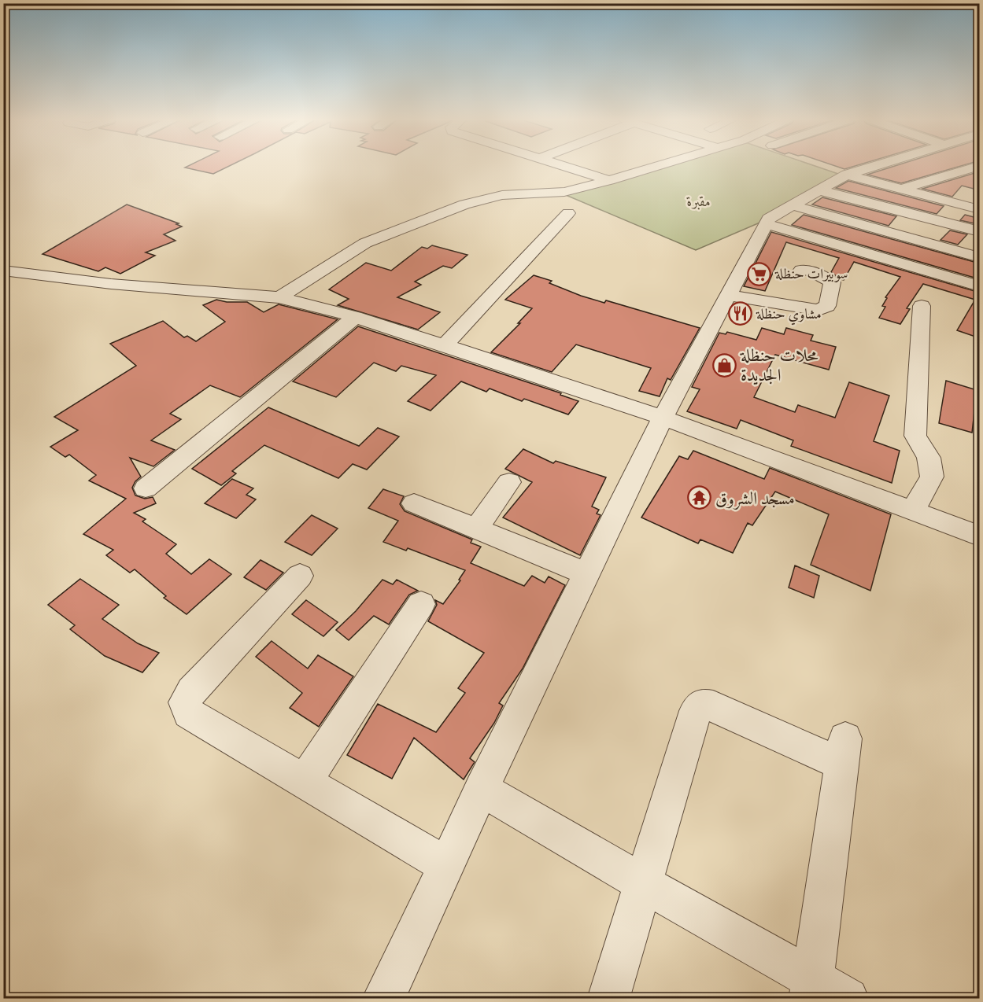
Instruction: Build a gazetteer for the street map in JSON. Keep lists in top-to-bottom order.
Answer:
{
  "parks": ["مقبرة"],
  "places": {
    "supermarket": ["سوبيرات حنظلة"],
    "restaurant": ["مشاوي حنظلة"],
    "shop": ["محلات حنظلة الجديدة"],
    "temple": ["مسجد الشروق"]
  }
}
